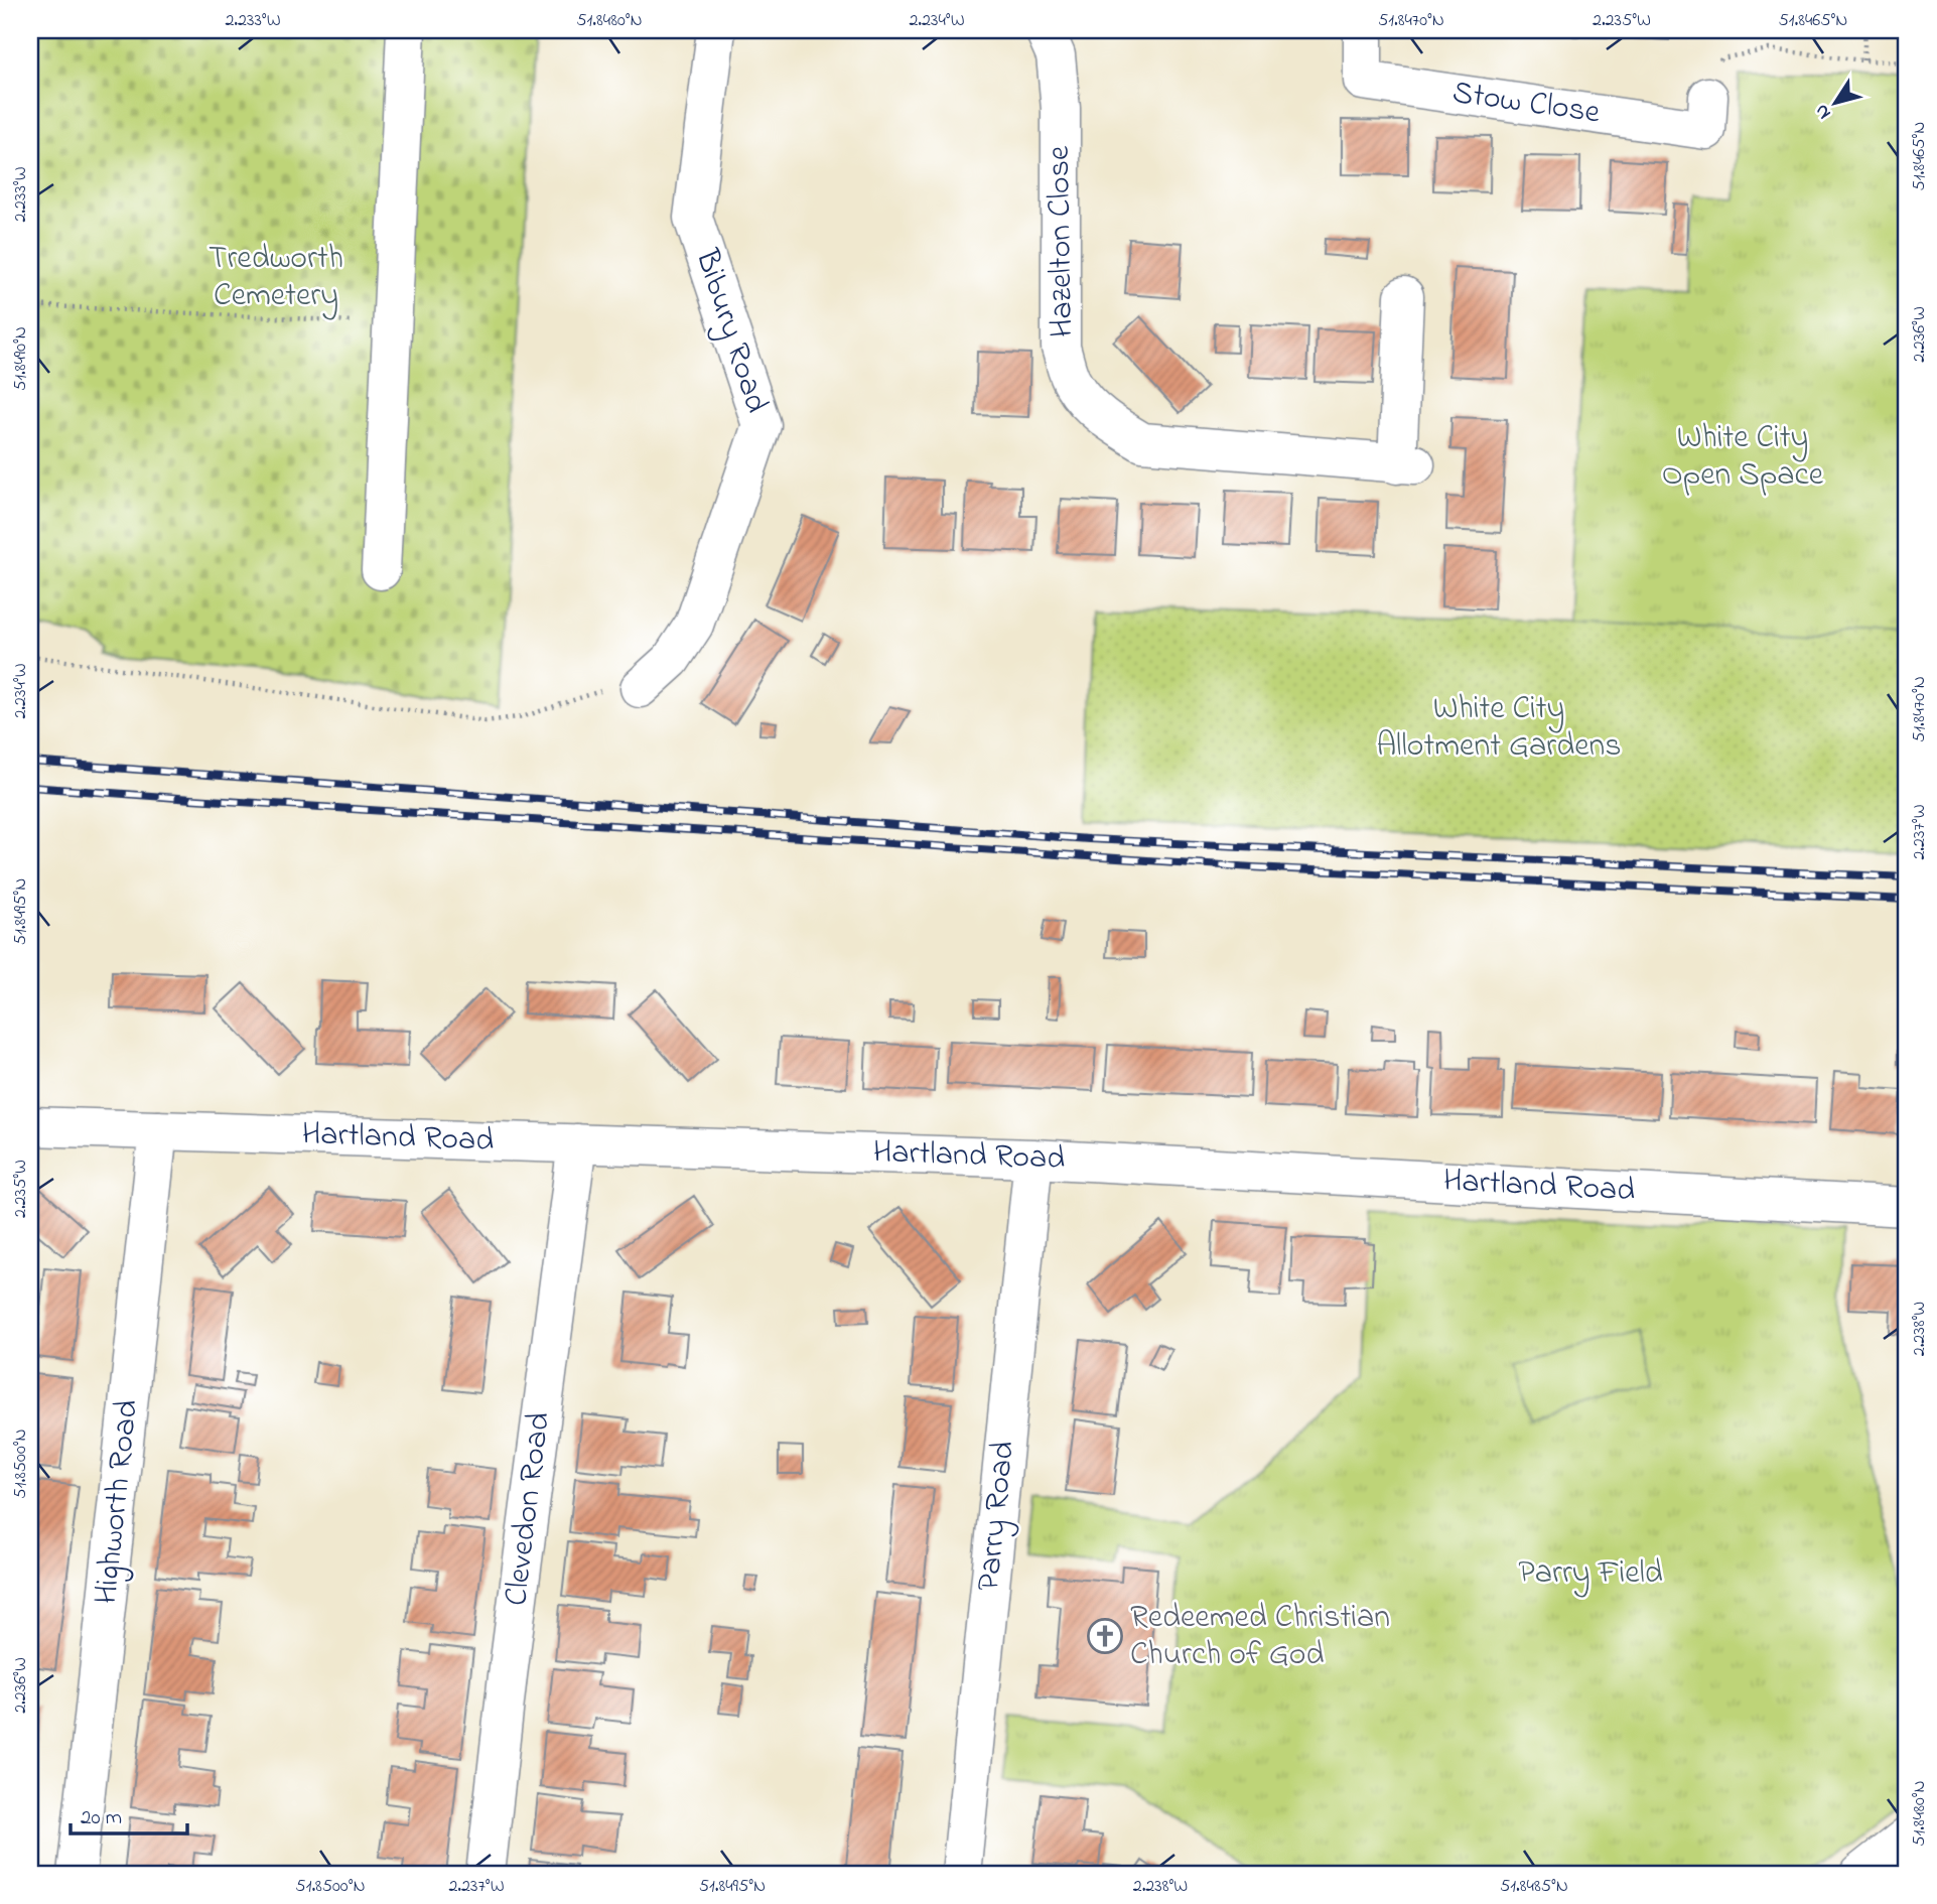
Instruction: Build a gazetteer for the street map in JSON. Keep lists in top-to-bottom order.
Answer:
{
  "streets": {
    "street": [
      "Stow Close",
      "Hazelton Close",
      "Bibury Road",
      "Hartland Road",
      "Highworth Road",
      "Clevedon Road",
      "Parry Road"
    ]
  },
  "crossings": [
    ["Hartland Road", "Highworth Road"],
    ["Hartland Road", "Clevedon Road"],
    ["Hartland Road", "Parry Road"]
  ],
  "parks": [
    "Tredworth Cemetery",
    "White City Open Space",
    "White City Allotment Gardens",
    "Parry Field"
  ],
  "places": {
    "church": ["Redeemed Christian Church of God"]
  },
  "scale_bar": "20 m",
  "north": "bottom left",
  "coordinates": [
    "2.233°W",
    "51.8480°N",
    "2.234°W",
    "51.8470°N",
    "2.235°W",
    "51.8465°N",
    "2.236°W",
    "51.8490°N",
    "2.237°W",
    "51.8495°N",
    "2.238°W",
    "51.8500°N",
    "51.8485°N"
  ]
}
